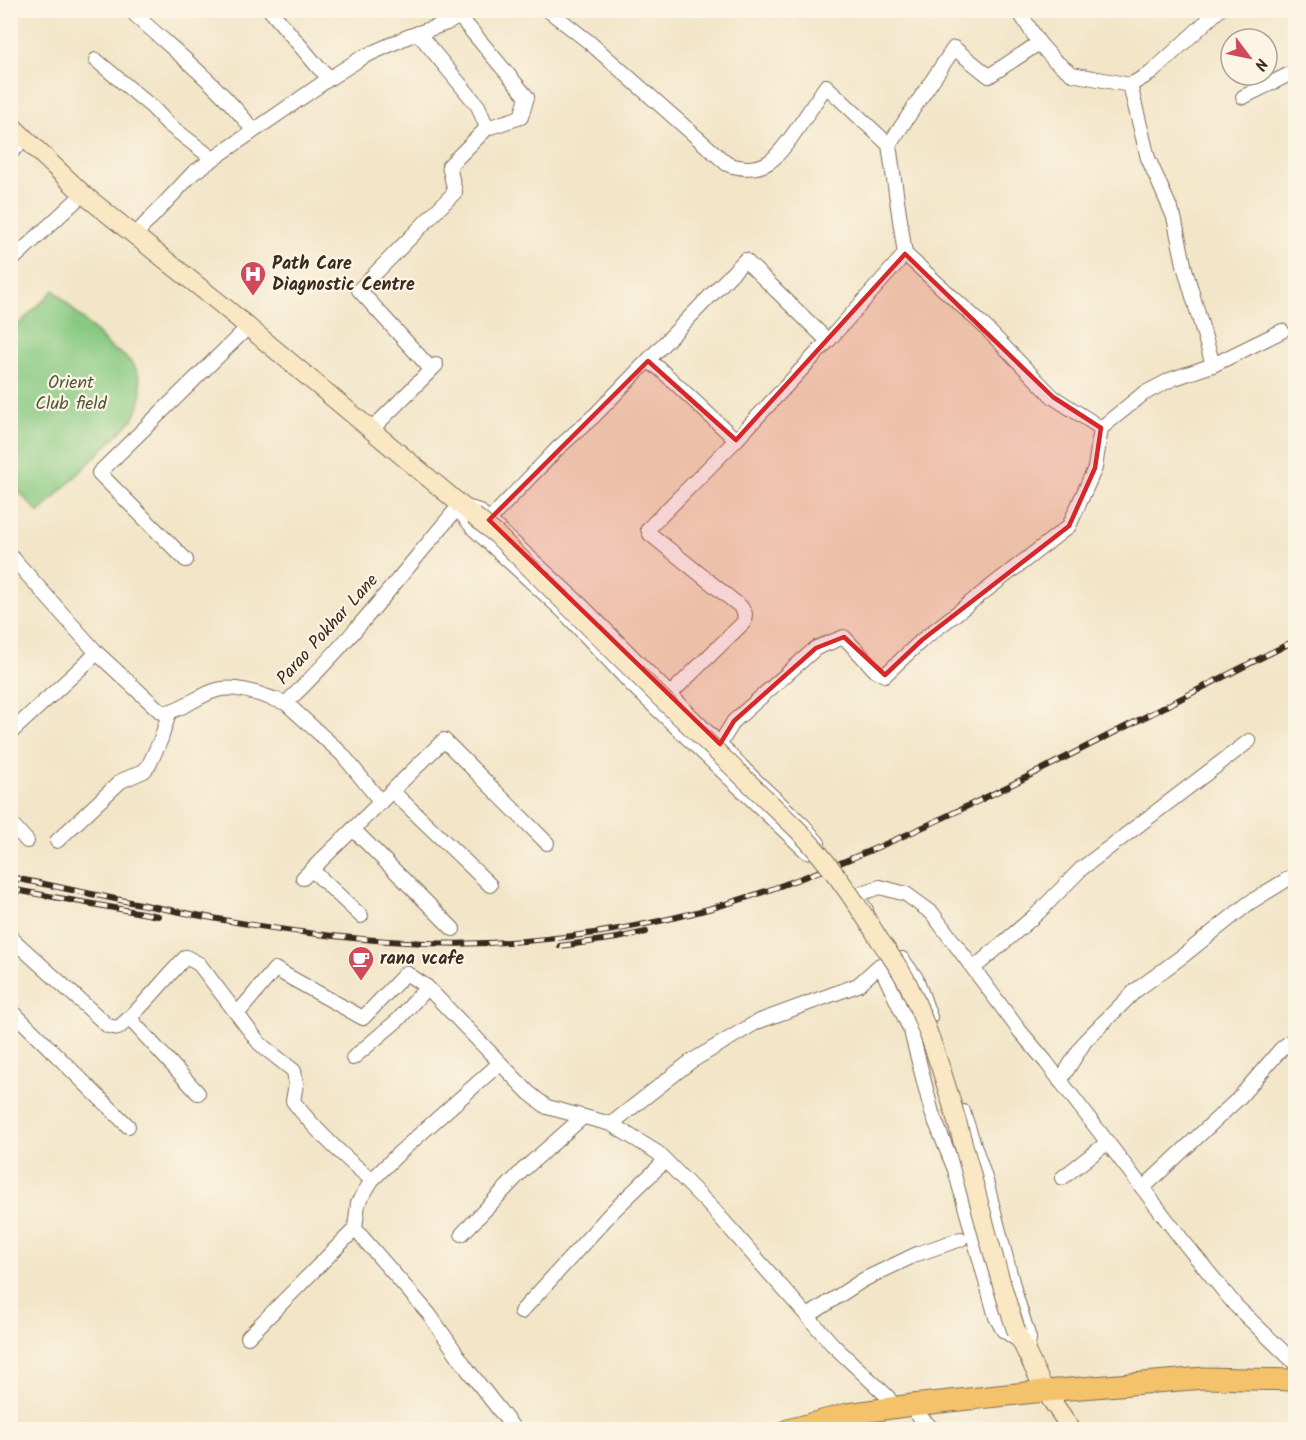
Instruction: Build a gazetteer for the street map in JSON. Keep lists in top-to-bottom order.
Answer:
{
  "streets": {
    "street": ["Parao Pokhar Lane"]
  },
  "parks": ["Orient Club field"],
  "places": {
    "hospital": ["Path Care Diagnostic Centre"],
    "cafe": ["rana vcafe"]
  },
  "north": "bottom right"
}
